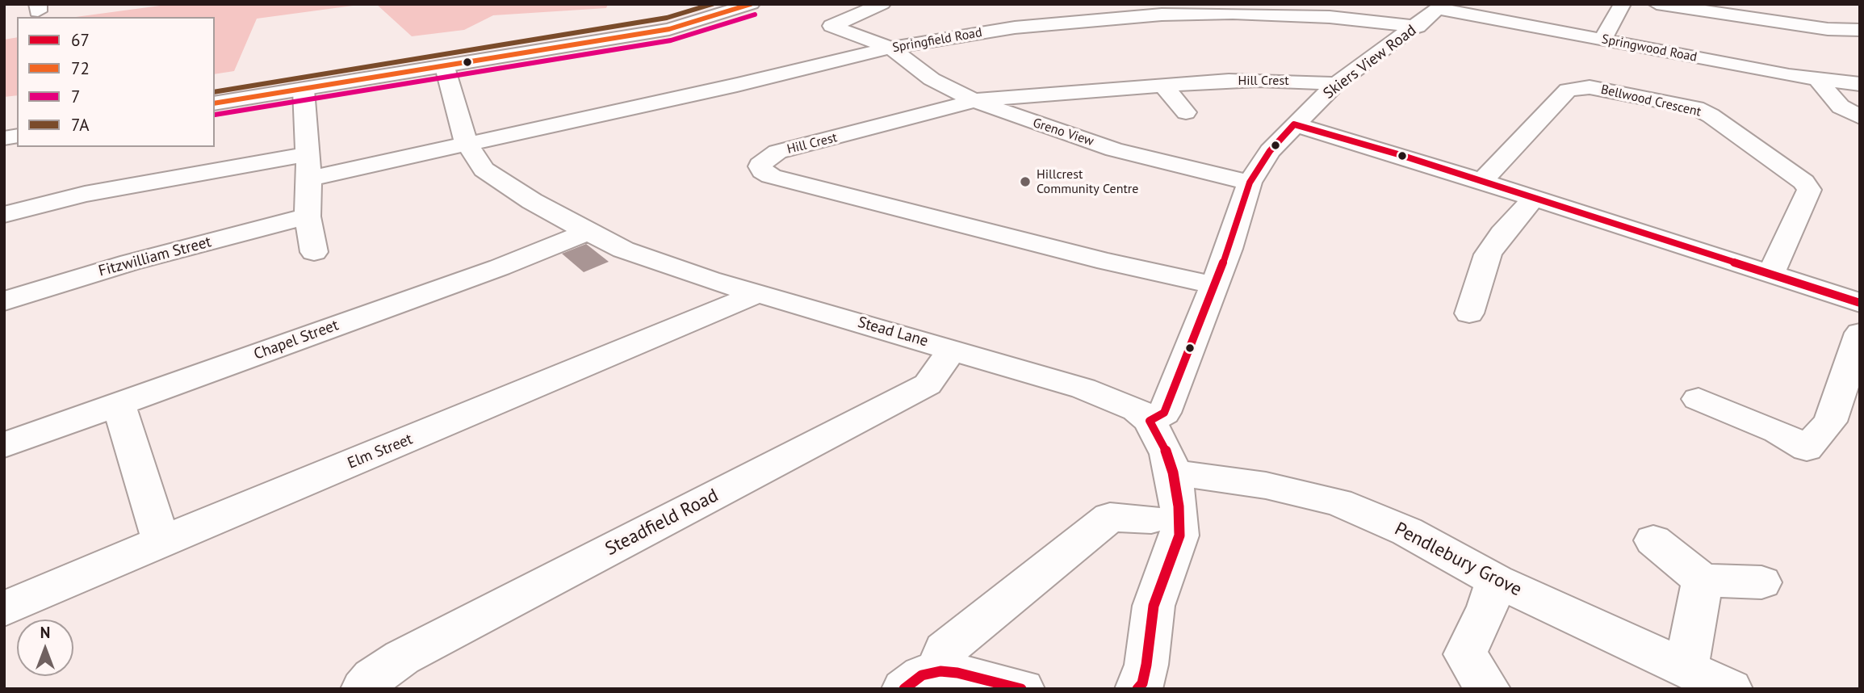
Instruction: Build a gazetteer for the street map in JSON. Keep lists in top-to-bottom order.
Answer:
{
  "streets": {
    "street": [
      "Springfield Road",
      "Springwood Road",
      "Skiers View Road",
      "Hill Crest",
      "Bellwood Crescent",
      "Greno View",
      "Fitzwilliam Street",
      "Stead Lane",
      "Chapel Street",
      "Elm Street",
      "Steadfield Road",
      "Pendlebury Grove"
    ]
  },
  "crossings": [
    ["Springfield Road", "Skiers View Road"],
    ["Springfield Road", "Greno View"],
    ["Springfield Road", "Stead Lane"],
    ["Springwood Road", "Skiers View Road"],
    ["Skiers View Road", "Hill Crest"],
    ["Skiers View Road", "Greno View"],
    ["Skiers View Road", "Stead Lane"],
    ["Hill Crest", "Greno View"],
    ["Stead Lane", "Chapel Street"],
    ["Stead Lane", "Elm Street"],
    ["Stead Lane", "Steadfield Road"],
    ["Stead Lane", "Pendlebury Grove"]
  ],
  "places": ["Hillcrest Community Centre"],
  "lines": [
    "transit line 72",
    "transit line 7A",
    "transit line 7",
    "transit line 67"
  ],
  "legend": [
    "67",
    "72",
    "7",
    "7A"
  ],
  "north": "top"
}
